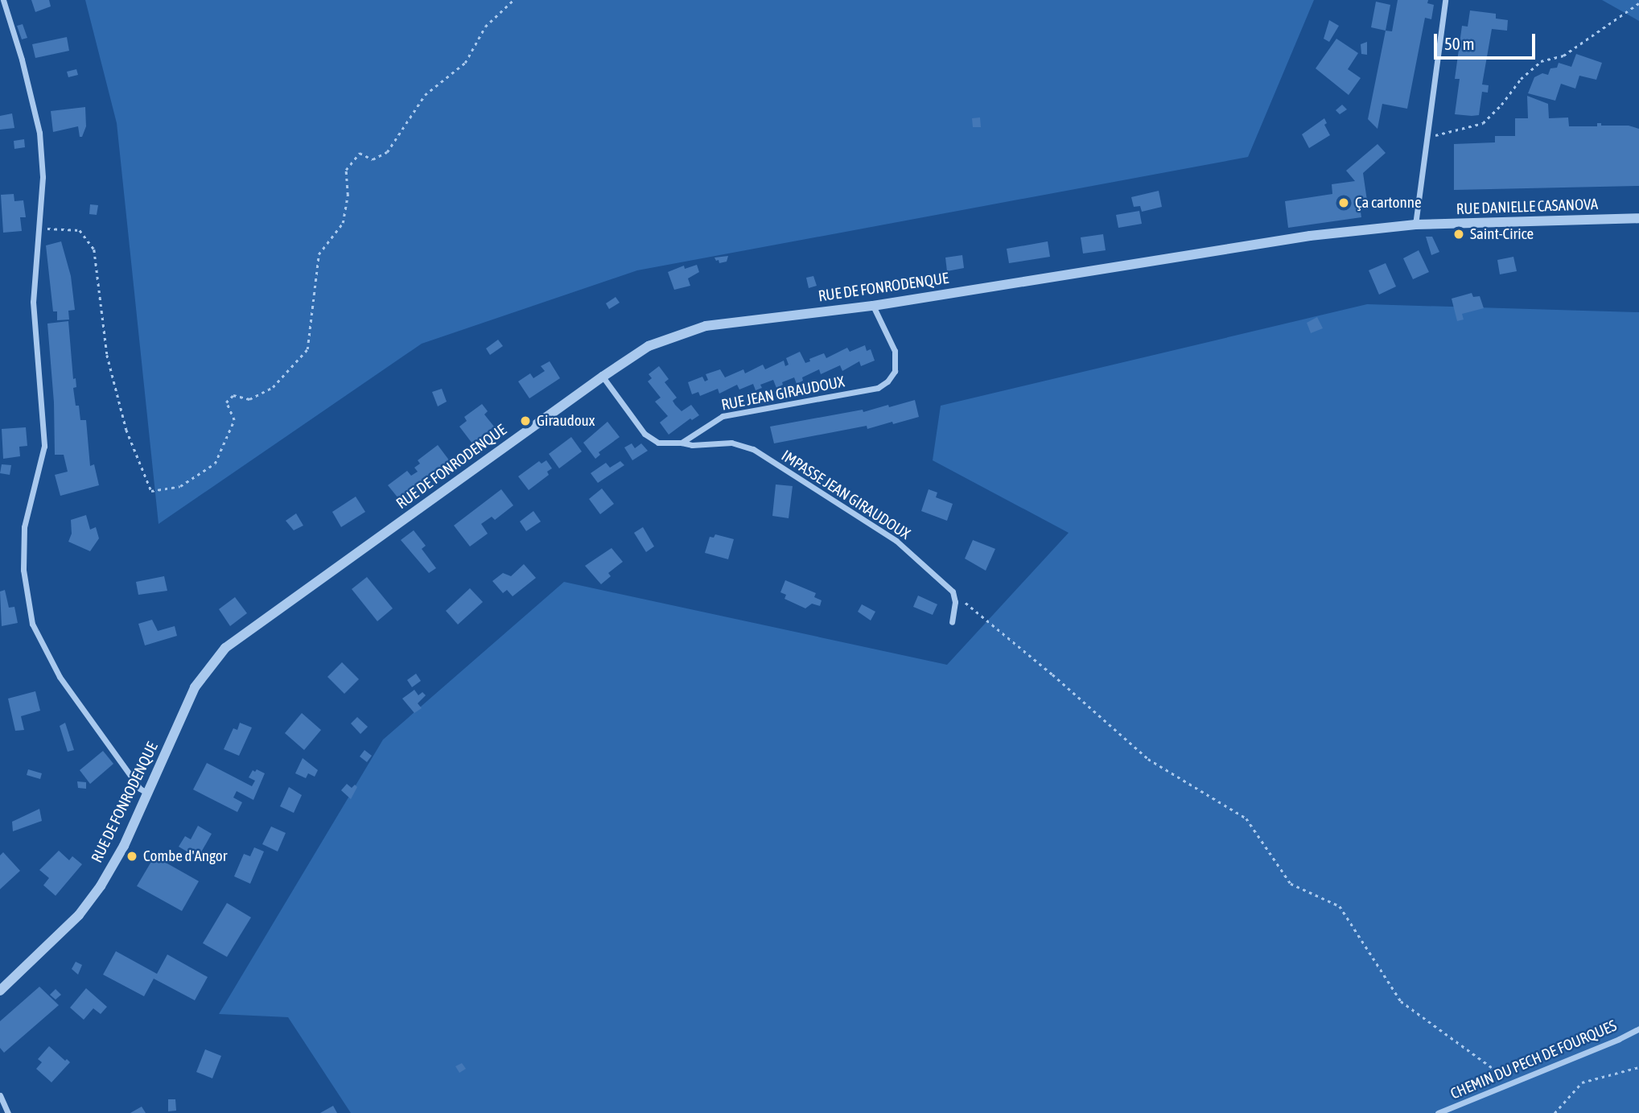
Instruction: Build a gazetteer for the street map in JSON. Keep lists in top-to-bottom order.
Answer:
{
  "streets": {
    "street": [
      "RUE DANIELLE CASANOVA",
      "RUE DE FONRODENQUE",
      "RUE JEAN GIRAUDOUX",
      "IMPASSE JEAN GIRAUDOUX",
      "CHEMIN DU PECH DE FOURQUES"
    ]
  },
  "crossings": [
    ["RUE DANIELLE CASANOVA", "RUE DE FONRODENQUE"],
    ["RUE DE FONRODENQUE", "RUE JEAN GIRAUDOUX"],
    ["RUE JEAN GIRAUDOUX", "IMPASSE JEAN GIRAUDOUX"]
  ],
  "places": [
    "Ça cartonne",
    "Saint-Cirice",
    "Giraudoux",
    "Combe d'Angor"
  ],
  "scale_bar": "50 m"
}
